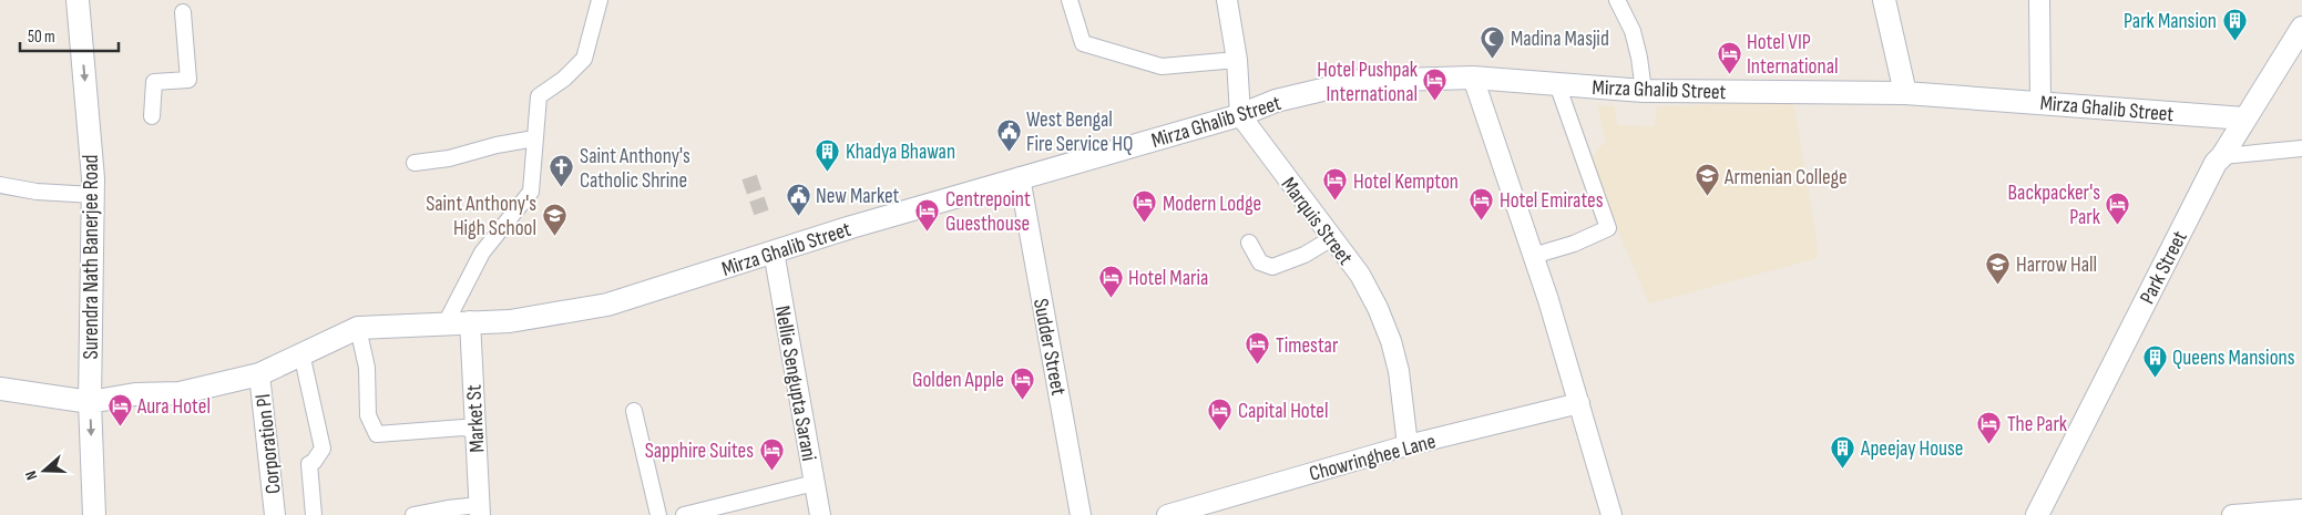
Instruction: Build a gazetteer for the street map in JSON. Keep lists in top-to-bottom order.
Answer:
{
  "streets": {
    "main road": ["Mirza Ghalib Street", "Surendra Nath Banerjee Road", "Park Street"],
    "street": [
      "Marquis Street",
      "Sudder Street",
      "Nellie Sengupta Sarani",
      "Market St",
      "Corporation Pl",
      "Chowringhee Lane"
    ]
  },
  "crossings": [
    ["Mirza Ghalib Street", "Marquis Street"],
    ["Mirza Ghalib Street", "Surendra Nath Banerjee Road"],
    ["Mirza Ghalib Street", "Park Street"],
    ["Mirza Ghalib Street", "Sudder Street"],
    ["Mirza Ghalib Street", "Nellie Sengupta Sarani"],
    ["Mirza Ghalib Street", "Market St"],
    ["Mirza Ghalib Street", "Corporation Pl"],
    ["Marquis Street", "Chowringhee Lane"]
  ],
  "one_way": ["Surendra Nath Banerjee Road"],
  "places": {
    "building": [
      "Park Mansion",
      "Khadya Bhawan",
      "Queens Mansions",
      "Apeejay House"
    ],
    "mosque": ["Madina Masjid"],
    "hotel": [
      "Hotel VIP International",
      "Hotel Pushpak International",
      "Hotel Kempton",
      "Hotel Emirates",
      "Modern Lodge",
      "Backpacker's Park",
      "Centrepoint Guesthouse",
      "Hotel Maria",
      "Timestar",
      "Golden Apple",
      "Aura Hotel",
      "Capital Hotel",
      "The Park",
      "Sapphire Suites"
    ],
    "public building": ["West Bengal Fire Service HQ", "New Market"],
    "church": ["Saint Anthony's Catholic Shrine"],
    "school or university": ["Armenian College", "Saint Anthony's High School", "Harrow Hall"]
  },
  "scale_bar": "50 m",
  "north": "left"
}
